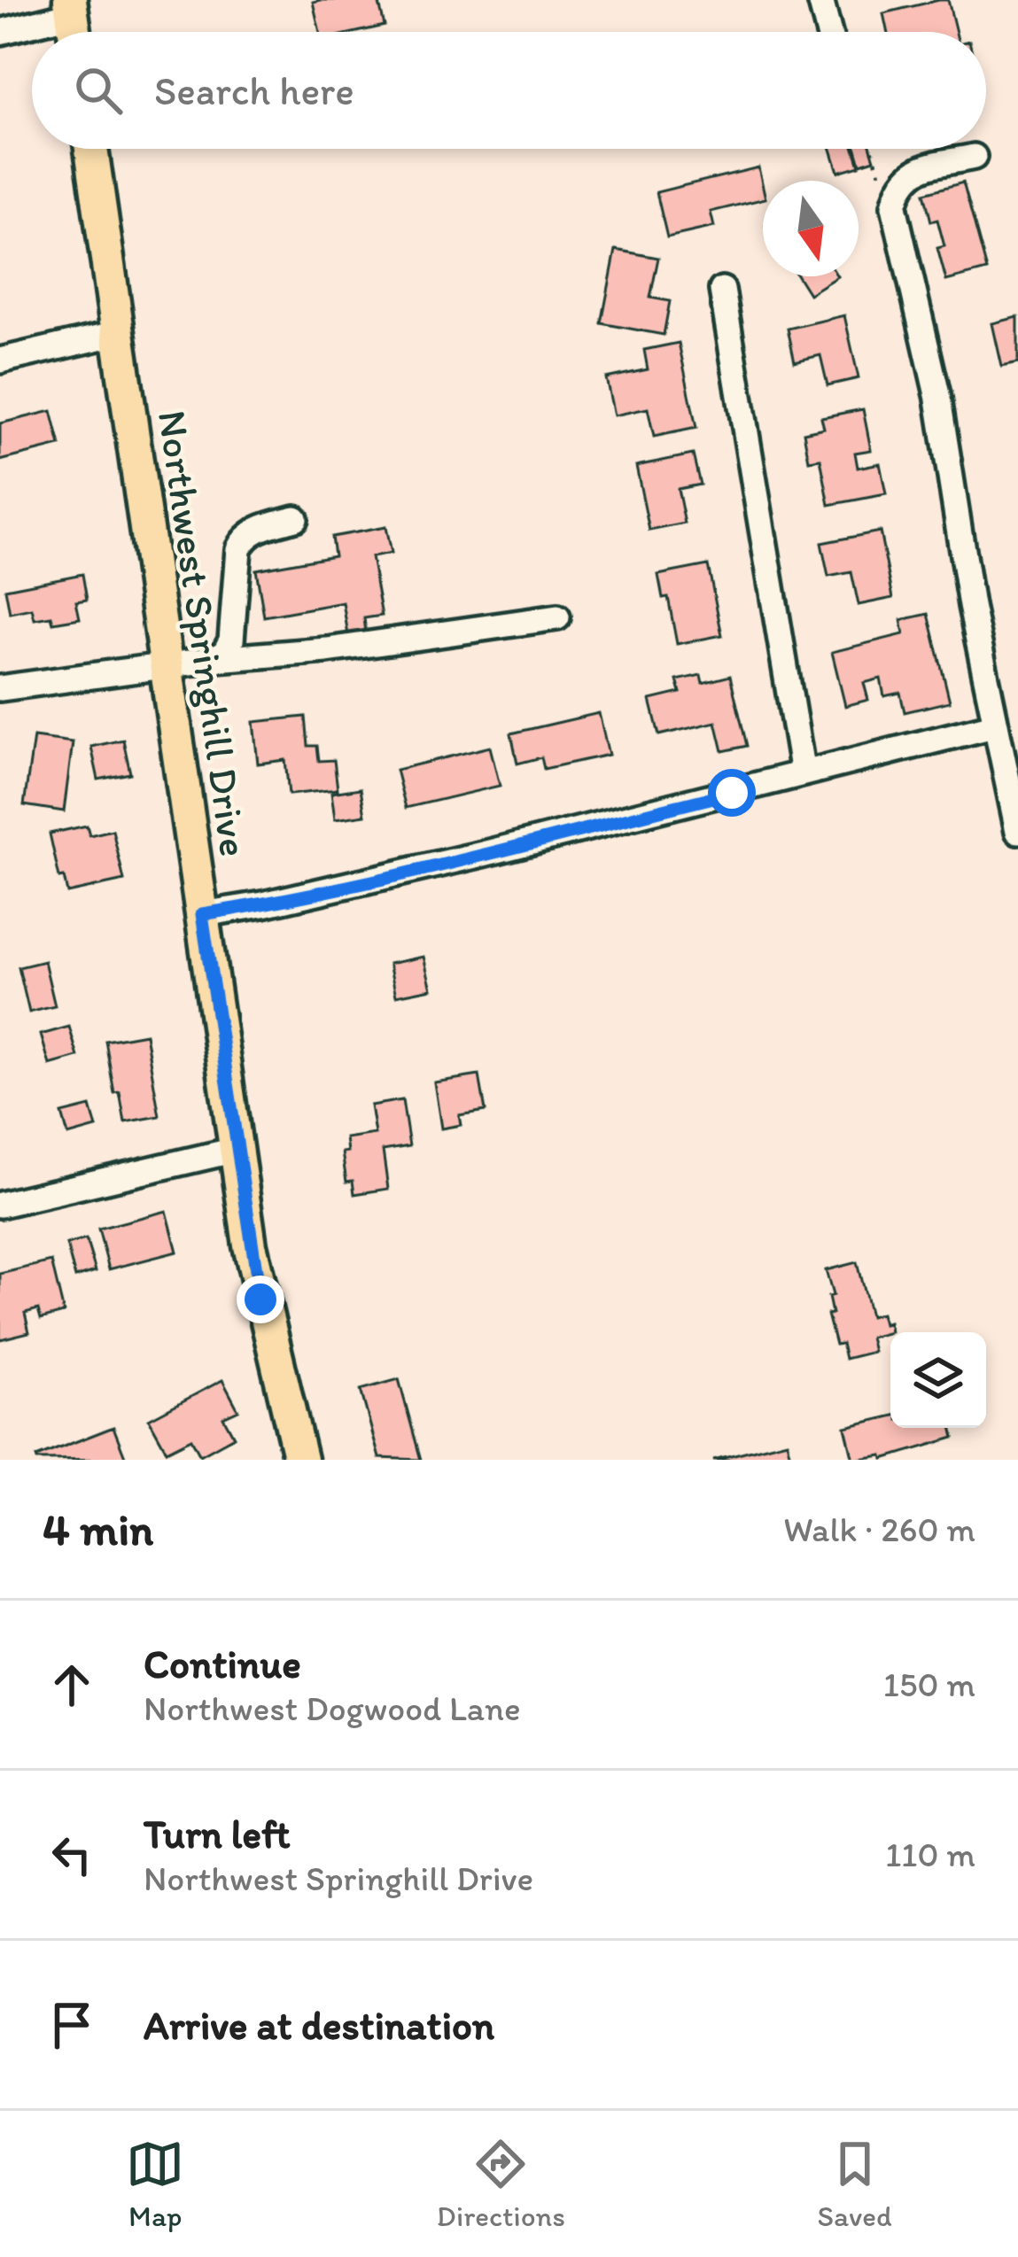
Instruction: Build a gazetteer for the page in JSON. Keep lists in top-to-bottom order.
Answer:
{
  "streets": {
    "main road": ["Northwest Springhill Drive"]
  },
  "north": "bottom",
  "page": {
    "search": "Search here",
    "heading": ["4 min", "Walk · 260 m"],
    "list": [
      ["Continue", "Northwest Dogwood Lane", "150 m"],
      ["Turn left", "Northwest Springhill Drive", "110 m"],
      "Arrive at destination"
    ],
    "nav": ["Map", "Directions", "Saved"]
  }
}
